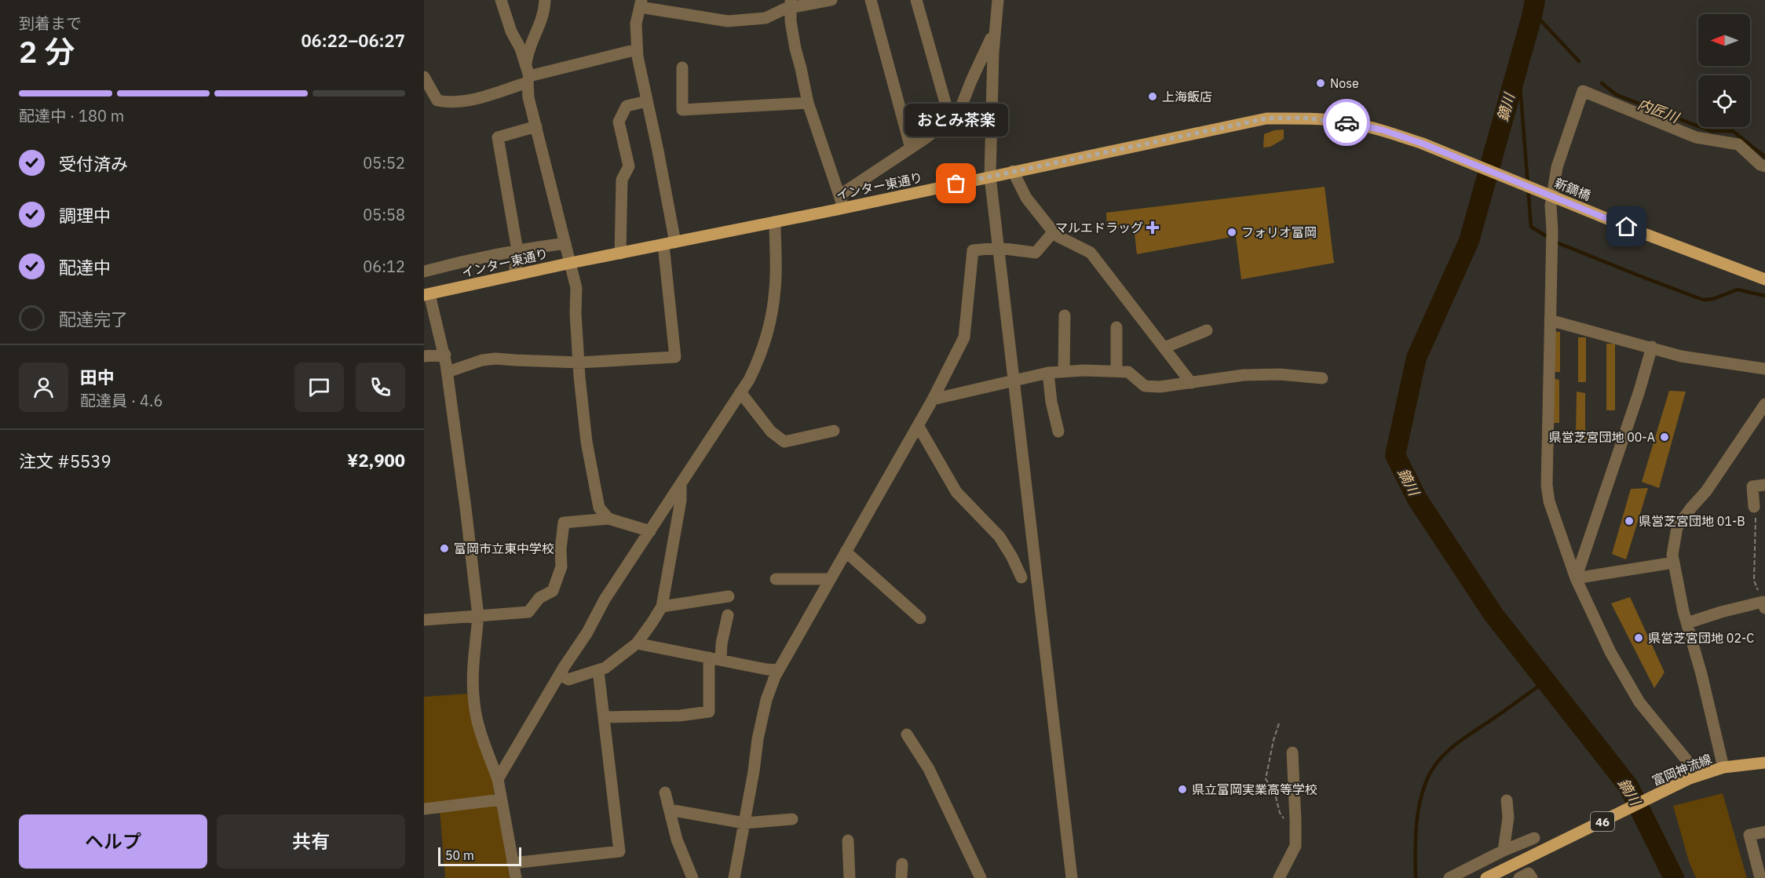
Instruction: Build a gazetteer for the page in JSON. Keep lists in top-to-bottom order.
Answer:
{
  "streets": {
    "main road": [
      "インター東通り",
      "新鏑橋",
      "富岡神流線",
      "46"
    ]
  },
  "crossings": [
    ["インター東通り", "新鏑橋"]
  ],
  "water": ["鏑川", "内匠川"],
  "places": {
    "other": [
      "Nose",
      "上海飯店",
      "おとみ茶楽",
      "フォリオ富岡",
      "県営芝宮団地 00-A",
      "県営芝宮団地 01-B",
      "富岡市立東中学校",
      "県営芝宮団地 02-C",
      "県立富岡実業高等学校"
    ],
    "health": ["マルエドラッグ"]
  },
  "scale_bar": "50 m",
  "north": "left",
  "page": {
    "heading": ["2 分", "到着まで", "06:22–06:27"],
    "panel": [
      "田中",
      "配達員 · 4.6",
      "注文 #5539",
      "¥2,900"
    ],
    "bar": "配達中 · 180 m",
    "bubble": "おとみ茶楽",
    "list": [
      ["受付済み", "05:52"],
      ["調理中", "05:58"],
      ["配達中", "06:12"],
      "配達完了"
    ],
    "buttons": ["ヘルプ", "共有"],
    "scale": "50 m"
  }
}
